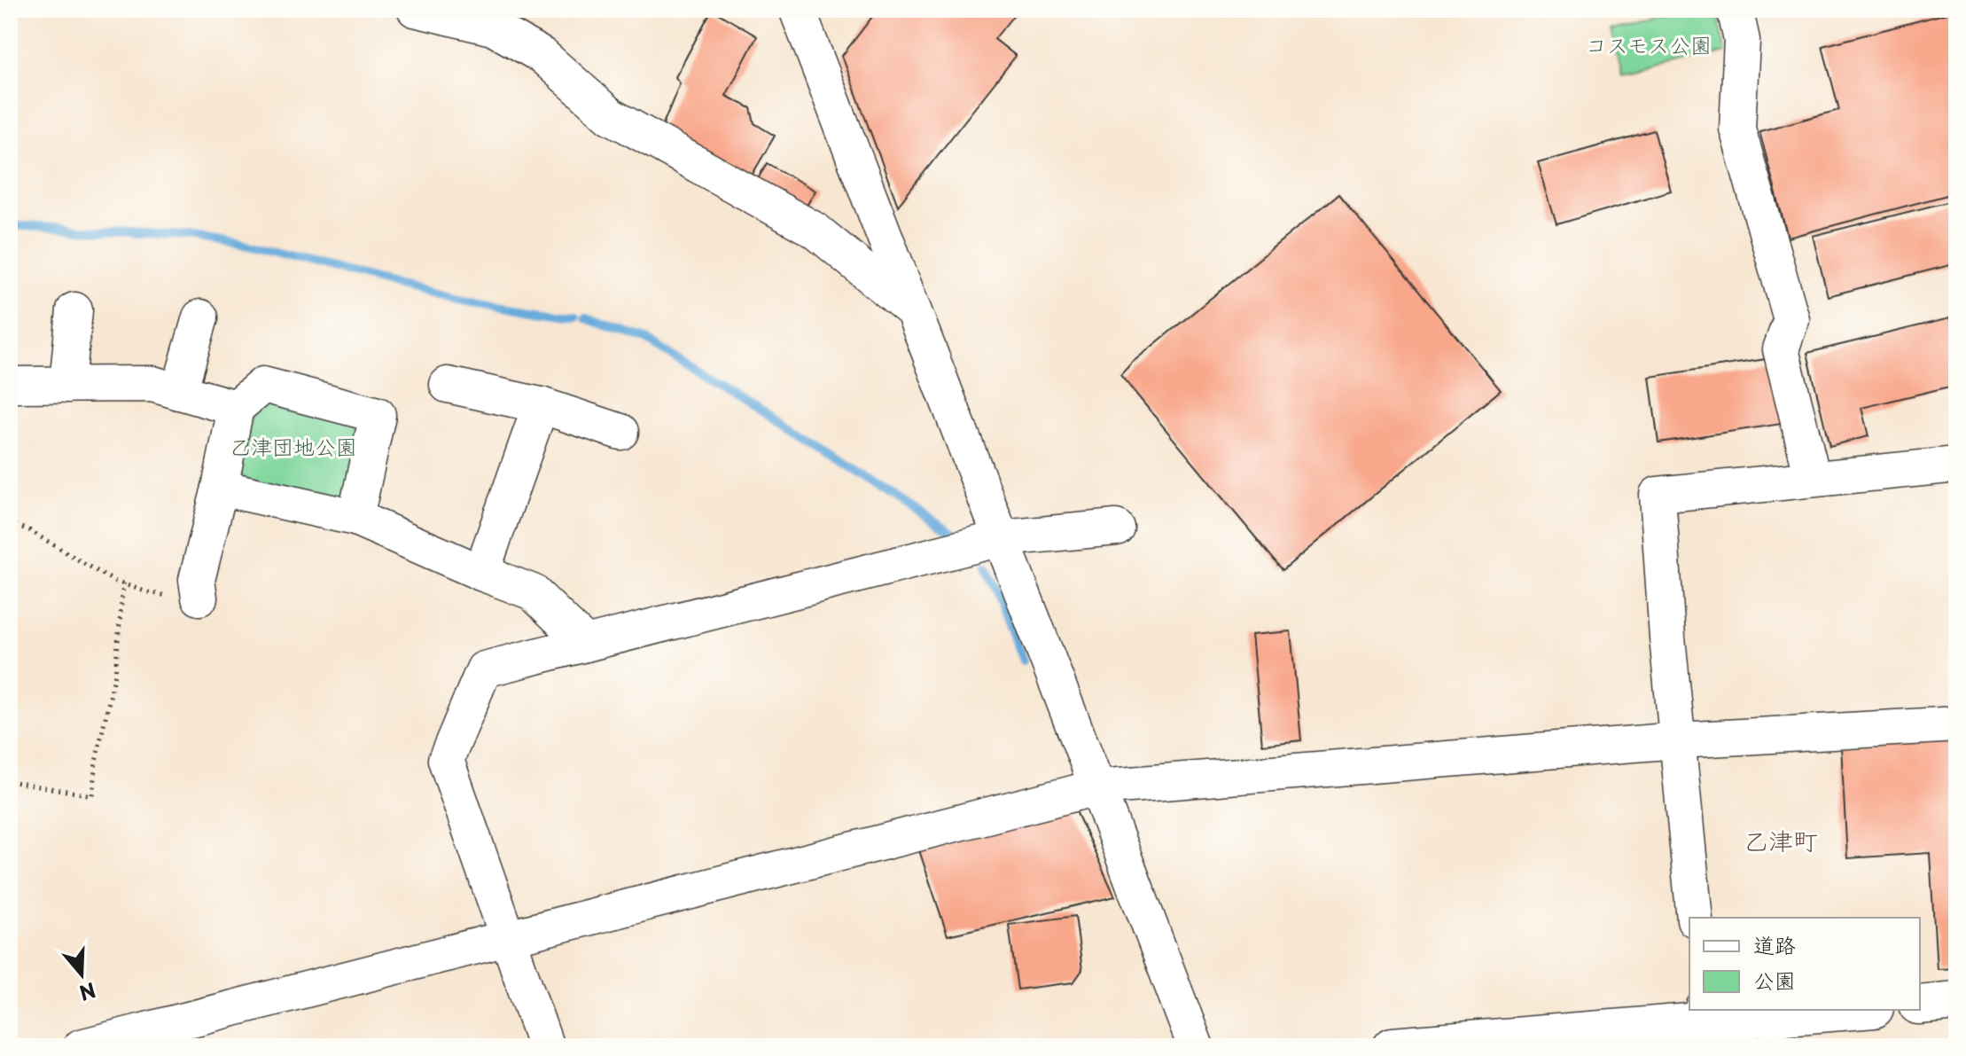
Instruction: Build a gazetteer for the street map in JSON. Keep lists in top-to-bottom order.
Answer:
{
  "districts": ["乙津町"],
  "parks": ["コスモス公園", "乙津団地公園"],
  "legend": ["道路", "公園"],
  "north": "bottom"
}
